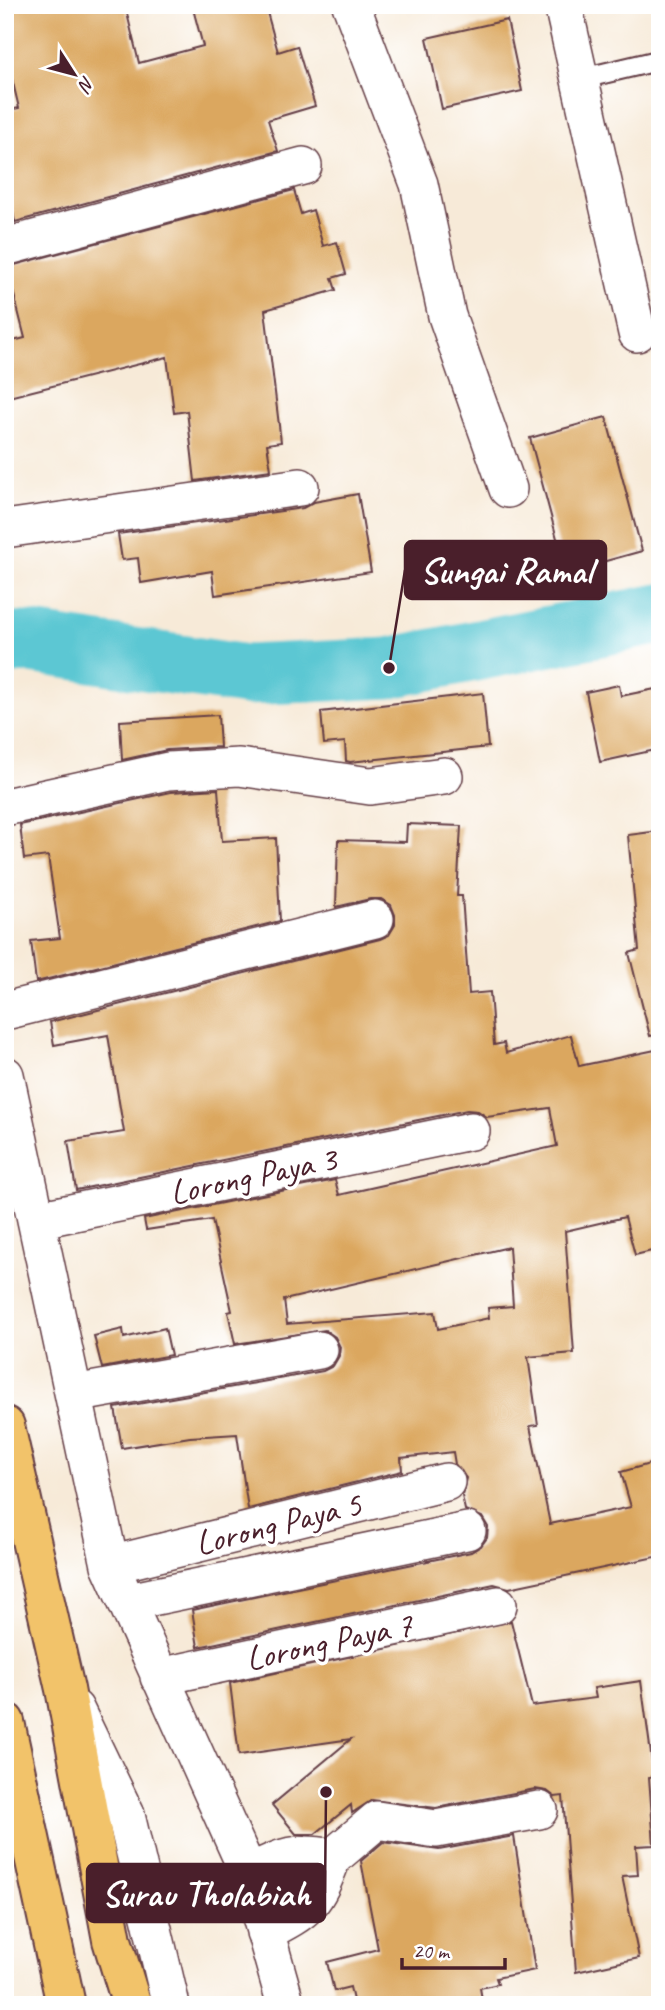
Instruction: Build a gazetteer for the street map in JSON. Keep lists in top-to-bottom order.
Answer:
{
  "streets": {
    "street": ["Lorong Paya 3", "Lorong Paya 5", "Lorong Paya 7"]
  },
  "places": ["Sungai Ramal", "Surau Tholabiah"],
  "scale_bar": "20 m",
  "north": "bottom right"
}
